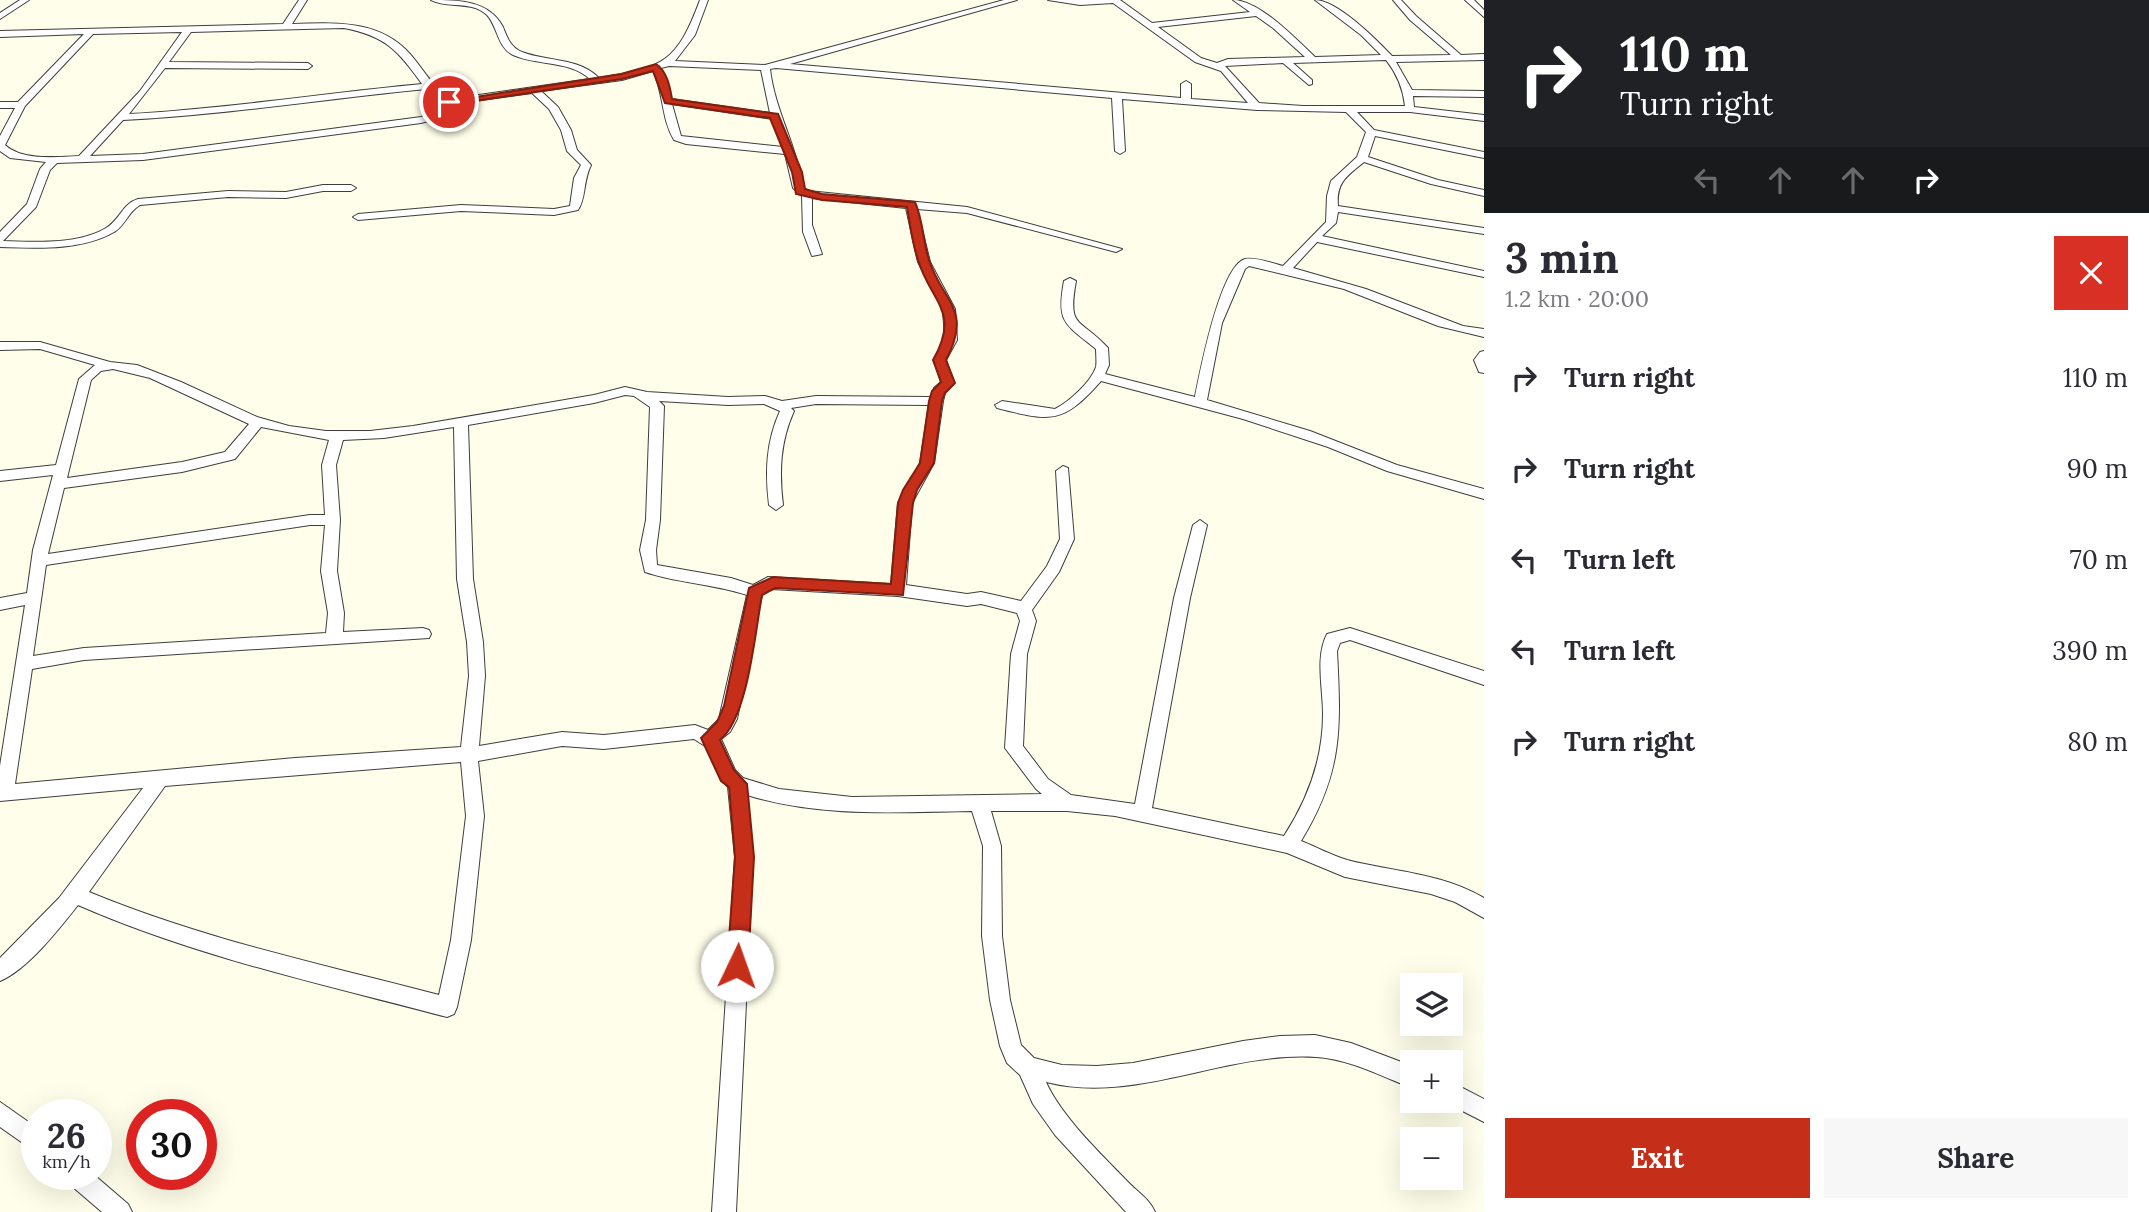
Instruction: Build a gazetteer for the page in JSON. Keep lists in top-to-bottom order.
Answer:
{
  "page": {
    "turn": ["110 m", "Turn right"],
    "heading": ["3 min", "1.2 km · 20:00"],
    "list": [
      {
        "name": "Turn right",
        "value": "110 m"
      },
      {
        "name": "Turn right",
        "value": "90 m"
      },
      {
        "name": "Turn left",
        "value": "70 m"
      },
      {
        "name": "Turn left",
        "value": "390 m"
      },
      {
        "name": "Turn right",
        "value": "80 m"
      }
    ],
    "map_buttons": ["+", "−"],
    "speed": "26 km/h",
    "limit": "30",
    "buttons": ["Exit", "Share"]
  }
}
